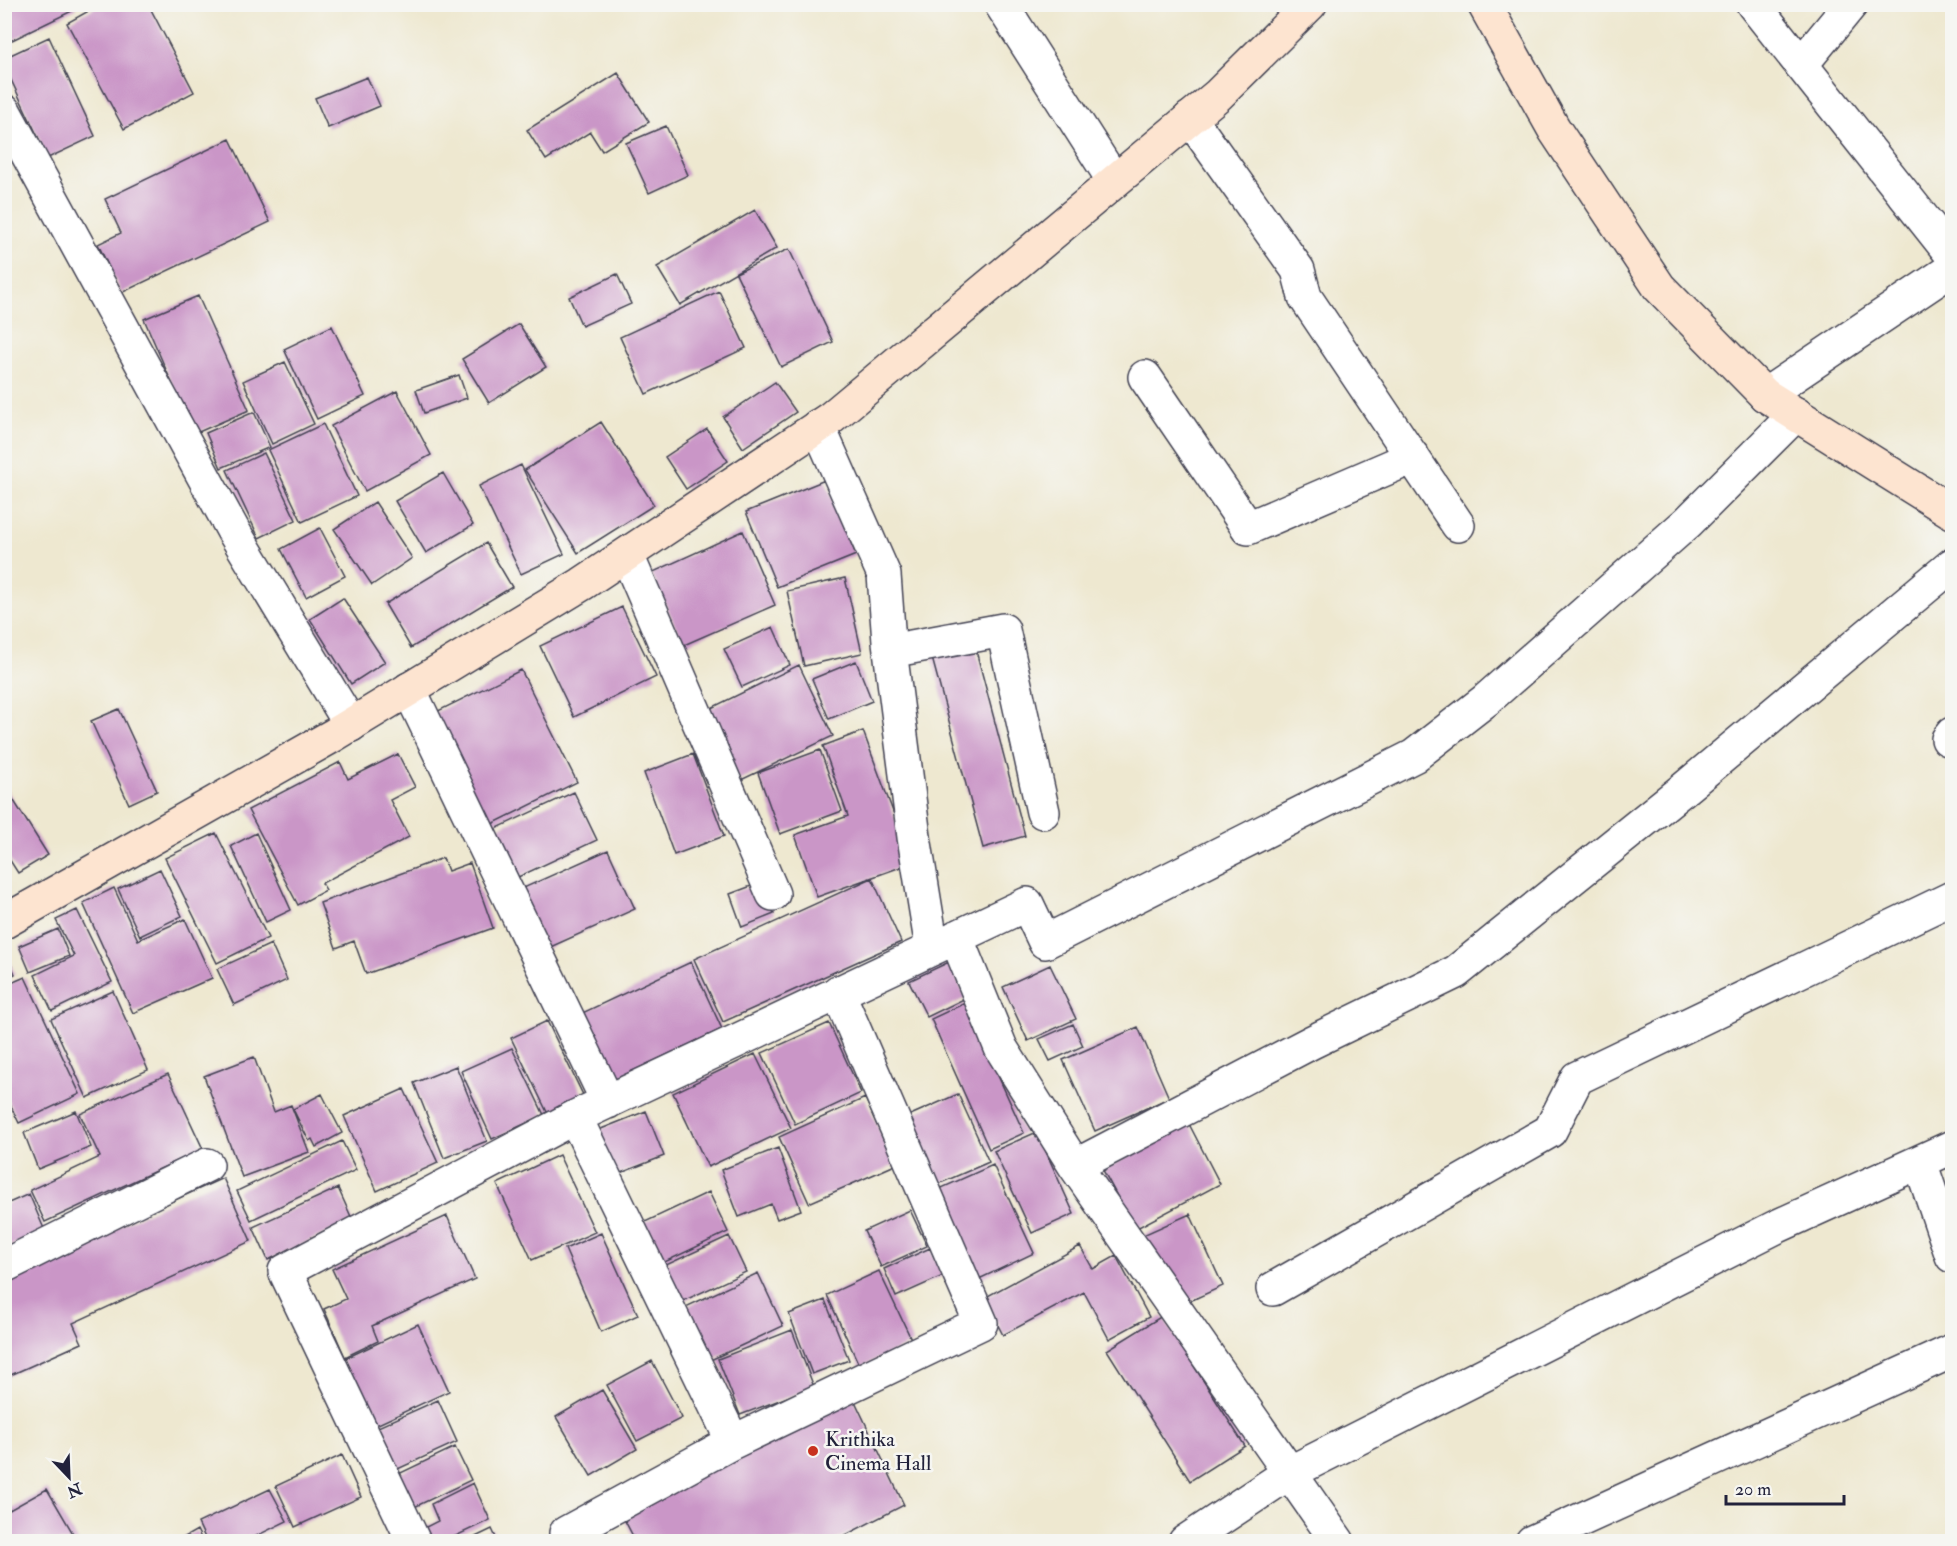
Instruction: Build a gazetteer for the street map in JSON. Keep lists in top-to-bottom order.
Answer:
{
  "places": ["Krithika Cinema Hall"],
  "scale_bar": "20 m",
  "north": "bottom right"
}
